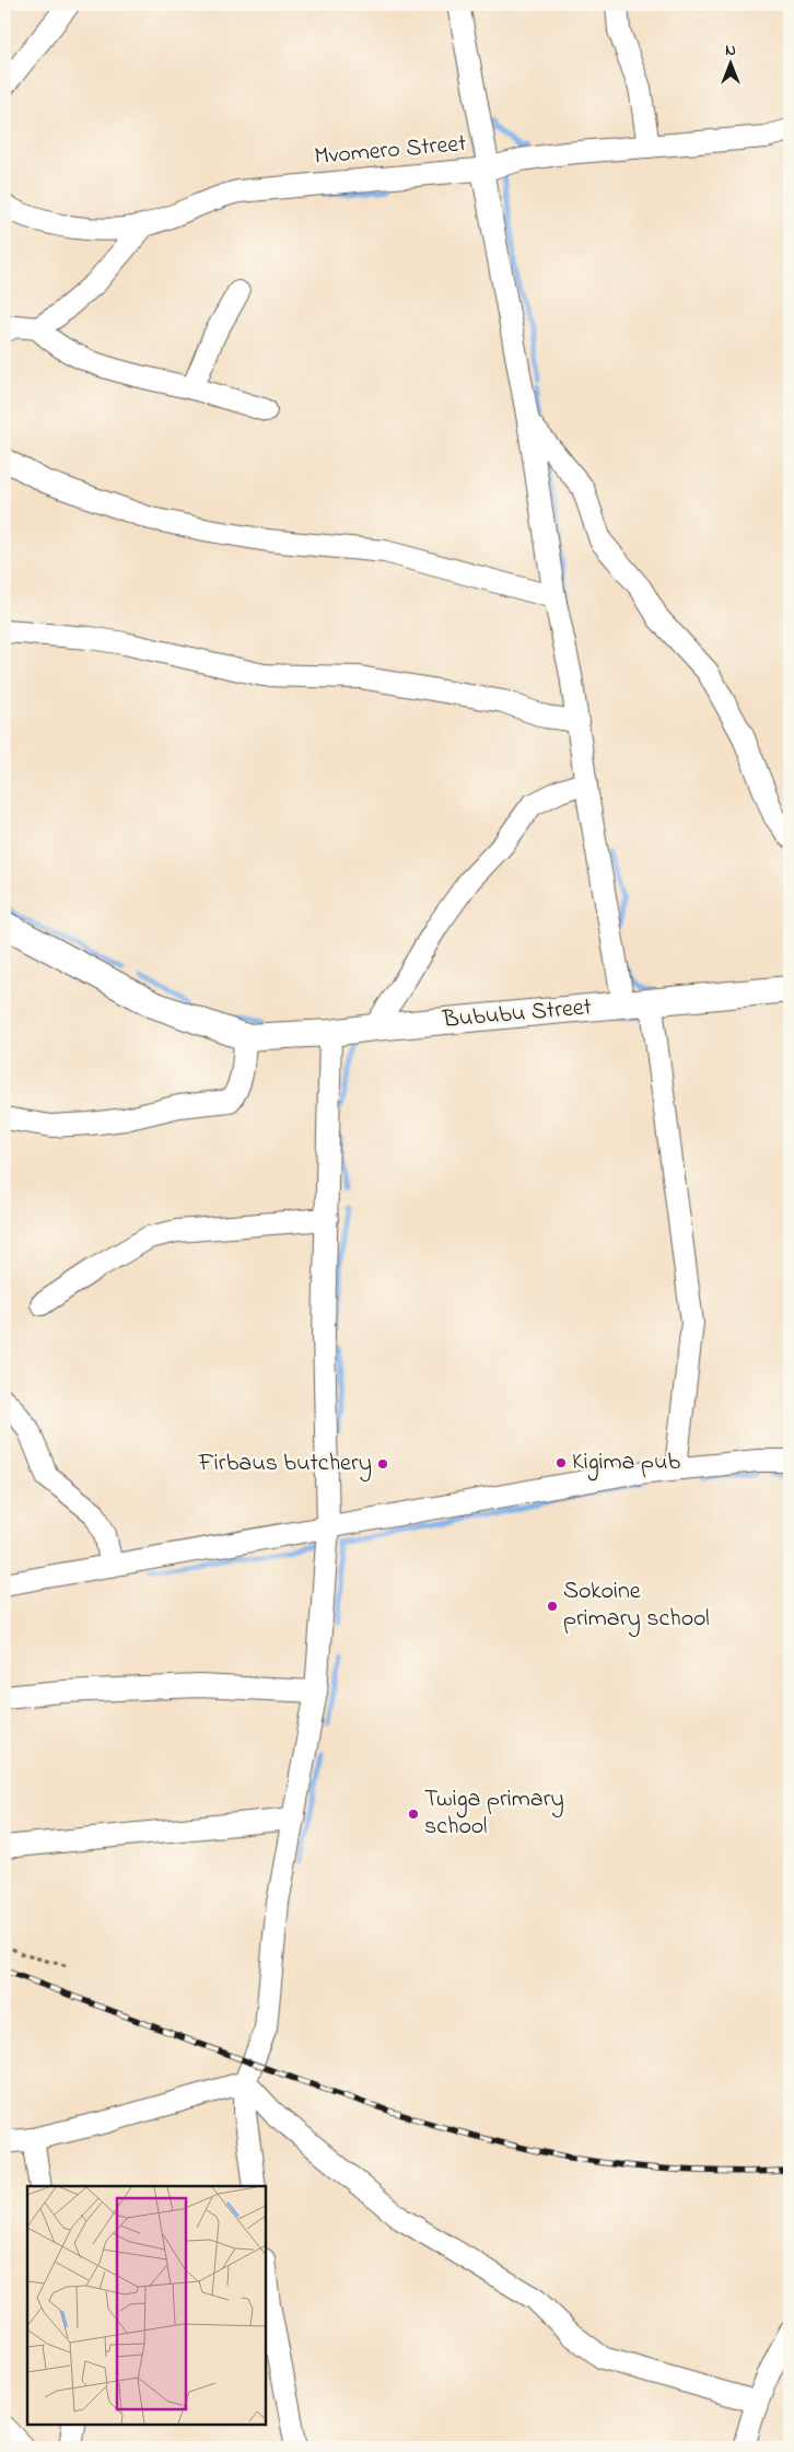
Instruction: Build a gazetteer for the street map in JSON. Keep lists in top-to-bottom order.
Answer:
{
  "streets": {
    "street": ["Mvomero Street", "Bububu Street"]
  },
  "places": [
    "Kigima pub",
    "Firbaus butchery",
    "Sokoine primary school",
    "Twiga primary school"
  ],
  "north": "top"
}
